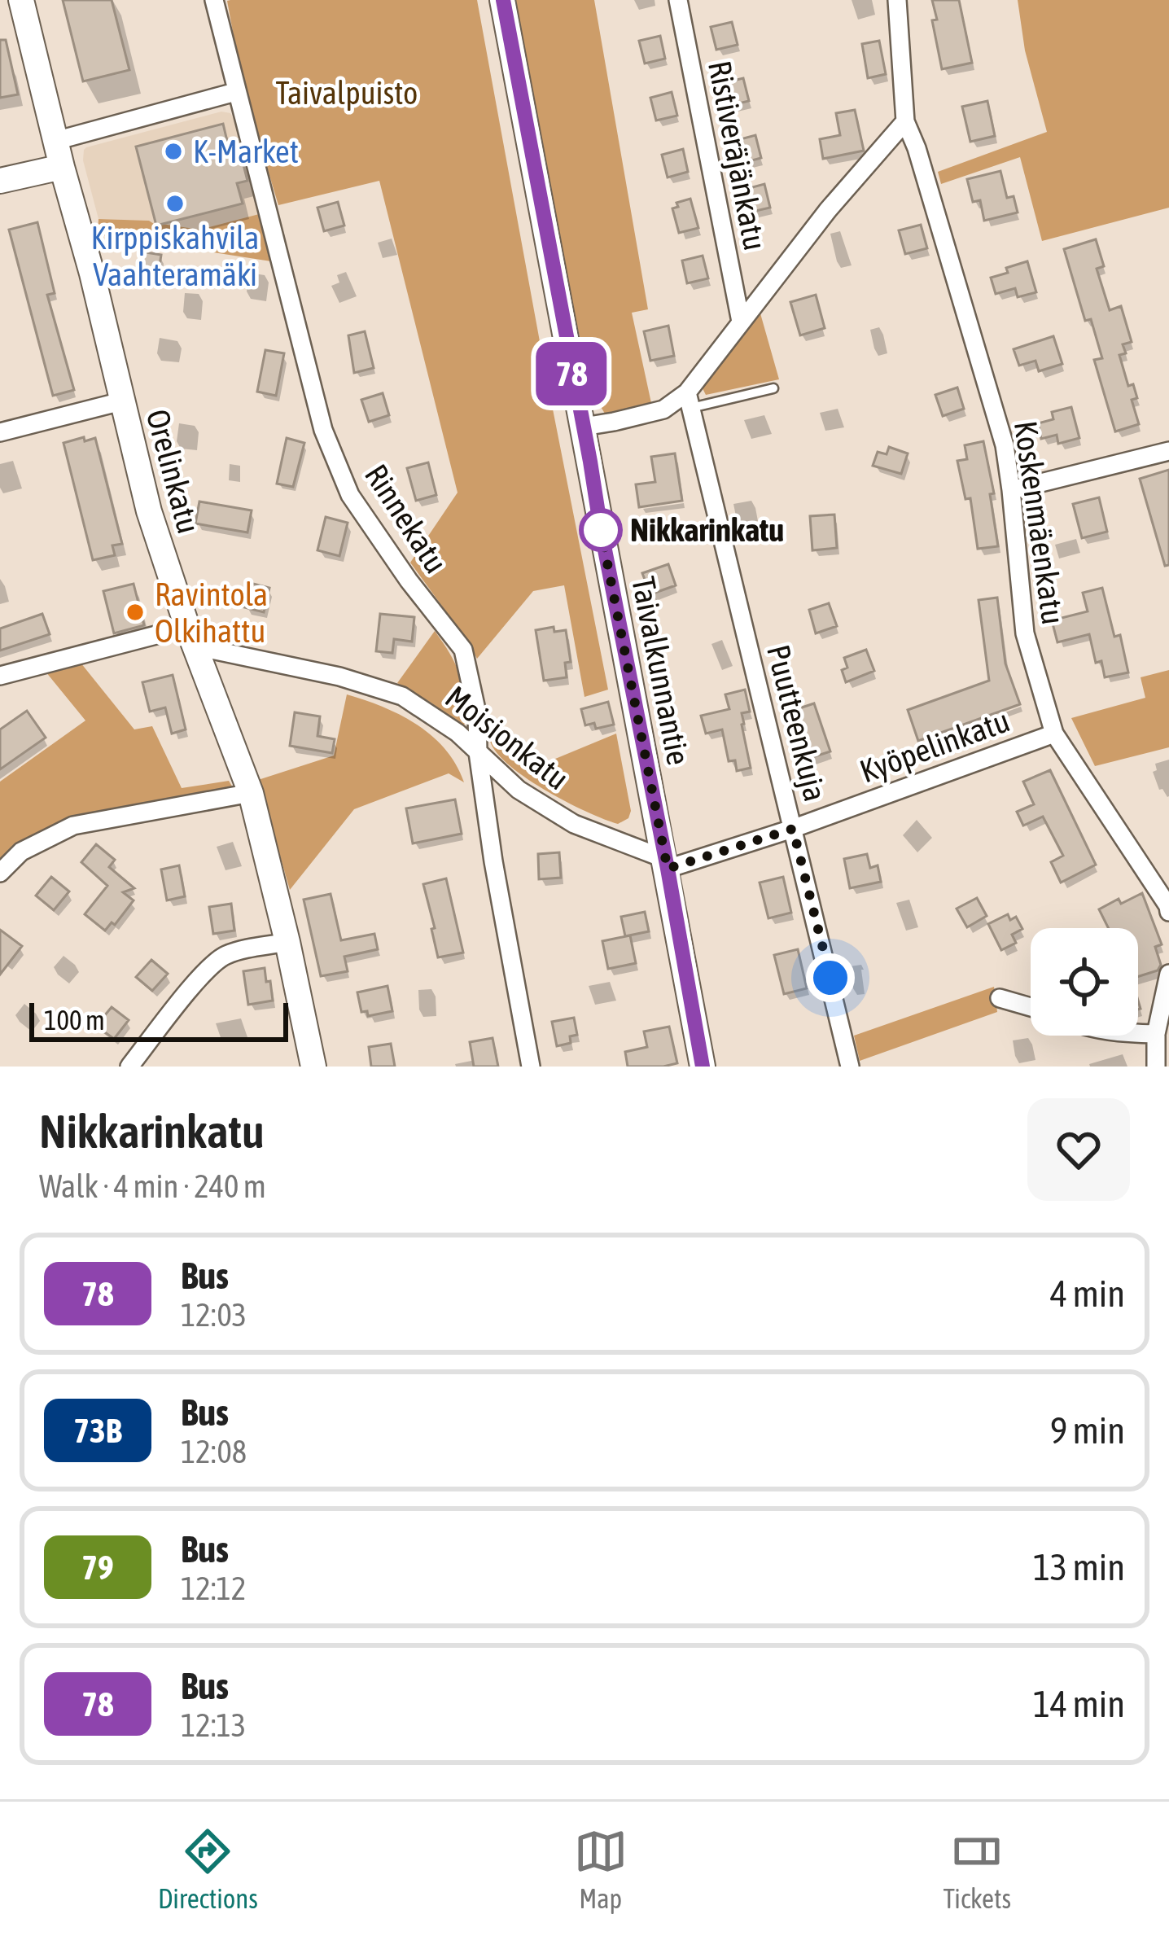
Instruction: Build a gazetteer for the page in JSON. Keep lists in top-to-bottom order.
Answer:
{
  "streets": {
    "street": [
      "Ristiveräjänkatu",
      "Orelinkatu",
      "Rinnekatu",
      "Koskenmäenkatu",
      "Taivalkunnantie",
      "Puutteenkuja",
      "Moisionkatu",
      "Kyöpelinkatu"
    ]
  },
  "crossings": [
    ["Orelinkatu", "Moisionkatu"],
    ["Rinnekatu", "Moisionkatu"],
    ["Koskenmäenkatu", "Kyöpelinkatu"],
    ["Taivalkunnantie", "Moisionkatu"],
    ["Taivalkunnantie", "Kyöpelinkatu"],
    ["Puutteenkuja", "Kyöpelinkatu"],
    ["Moisionkatu", "Kyöpelinkatu"]
  ],
  "parks": ["Taivalpuisto"],
  "places": [
    "K-Market",
    "Kirppiskahvila Vaahteramäki",
    "Nikkarinkatu",
    "Ravintola Olkihattu"
  ],
  "lines": ["bus line 78"],
  "scale_bar": "100 m",
  "page": {
    "on_map": "78",
    "scale": "100 m",
    "heading": ["Nikkarinkatu", "Walk · 4 min · 240 m"],
    "list": [
      {
        "mark": "78",
        "name": "Bus",
        "note": "12:03",
        "value": "4 min"
      },
      {
        "mark": "73B",
        "name": "Bus",
        "note": "12:08",
        "value": "9 min"
      },
      {
        "mark": "79",
        "name": "Bus",
        "note": "12:12",
        "value": "13 min"
      },
      {
        "mark": "78",
        "name": "Bus",
        "note": "12:13",
        "value": "14 min"
      }
    ],
    "tabs": ["Directions", "Map", "Tickets"]
  }
}
